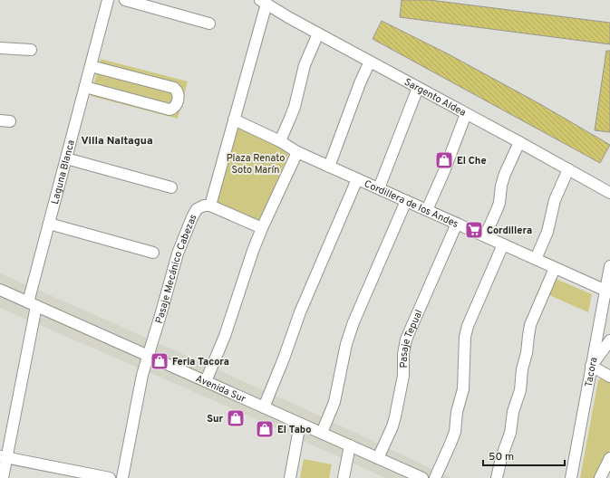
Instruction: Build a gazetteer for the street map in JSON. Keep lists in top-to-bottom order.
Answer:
{
  "streets": {
    "street": [
      "Sargento Aldea",
      "Laguna Blanca",
      "Cordillera de los Andes",
      "Pasaje Mecánico Cabezas",
      "Pasaje Tepual",
      "Tacora",
      "Avenida Sur"
    ]
  },
  "crossings": [
    ["Sargento Aldea", "Pasaje Mecánico Cabezas"],
    ["Laguna Blanca", "Avenida Sur"],
    ["Cordillera de los Andes", "Pasaje Mecánico Cabezas"],
    ["Cordillera de los Andes", "Pasaje Tepual"],
    ["Cordillera de los Andes", "Tacora"],
    ["Pasaje Mecánico Cabezas", "Avenida Sur"],
    ["Pasaje Tepual", "Avenida Sur"]
  ],
  "districts": ["Villa Naltagua"],
  "parks": ["Plaza Renato Soto Marín"],
  "places": {
    "shop": [
      "El Che",
      "Feria Tacora",
      "Sur",
      "El Tabo"
    ],
    "supermarket": ["Cordillera"]
  },
  "scale_bar": "50 m"
}
